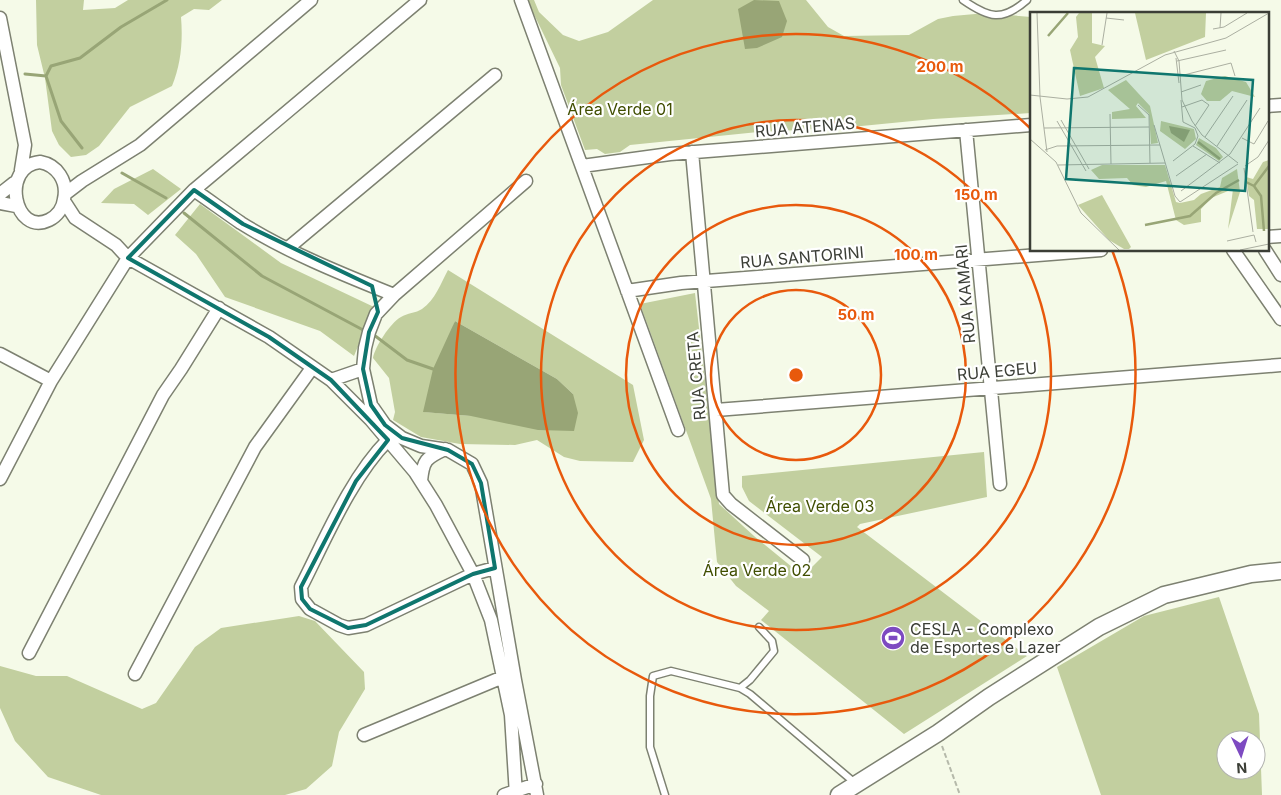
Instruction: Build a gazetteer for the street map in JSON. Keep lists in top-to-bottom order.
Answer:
{
  "streets": {
    "street": [
      "RUA ATENAS",
      "RUA SANTORINI",
      "RUA KAMARI",
      "RUA EGEU",
      "RUA CRETA"
    ]
  },
  "crossings": [
    ["RUA ATENAS", "RUA KAMARI"],
    ["RUA ATENAS", "RUA CRETA"],
    ["RUA SANTORINI", "RUA KAMARI"],
    ["RUA SANTORINI", "RUA CRETA"],
    ["RUA KAMARI", "RUA EGEU"],
    ["RUA EGEU", "RUA CRETA"]
  ],
  "parks": ["Área Verde 01", "Área Verde 03", "Área Verde 02"],
  "places": {
    "sports": ["CESLA - Complexo de Esportes e Lazer"]
  },
  "north": "bottom",
  "rings": [
    "200 m",
    "150 m",
    "100 m",
    "50 m"
  ]
}
